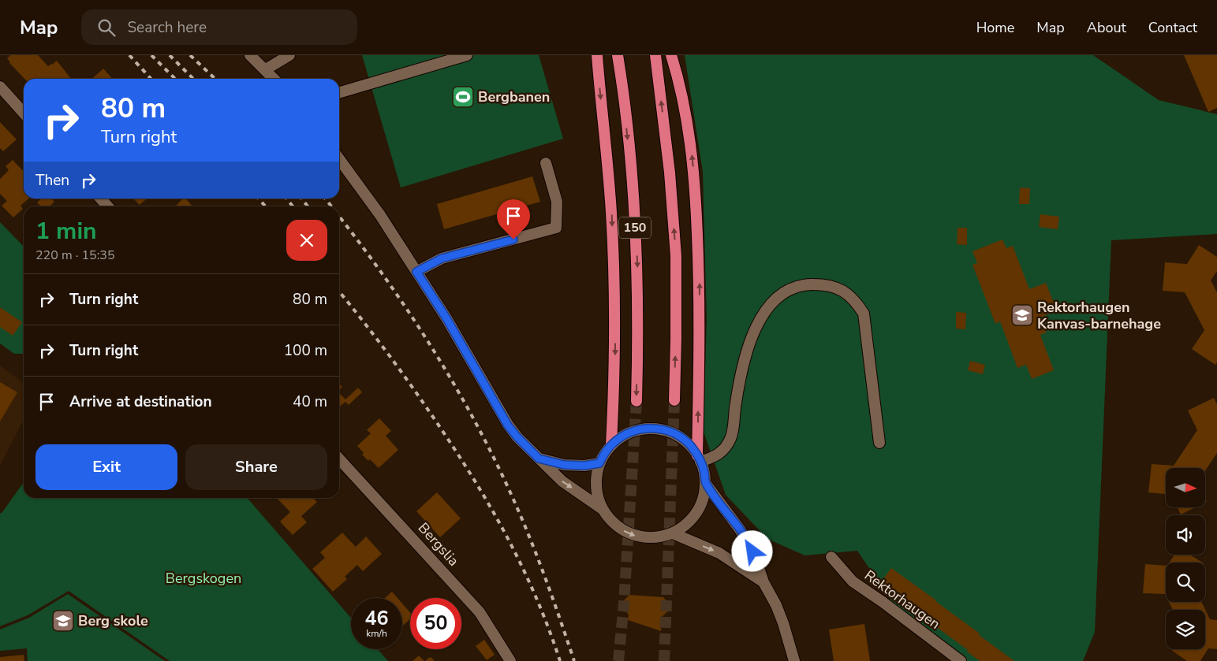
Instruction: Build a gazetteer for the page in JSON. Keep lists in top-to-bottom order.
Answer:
{
  "streets": {
    "highway": ["150"],
    "main road": ["Bergslia", "Rektorhaugen"]
  },
  "parks": ["Bergskogen"],
  "places": {
    "sports": ["Bergbanen"],
    "school or university": ["Rektorhaugen Kanvas-barnehage", "Berg skole"]
  },
  "north": "right",
  "page": {
    "header": "Map",
    "search": "Search here",
    "nav": [
      "Home",
      "Map",
      "About",
      "Contact"
    ],
    "turn": ["80 m", "Turn right"],
    "then": "Then",
    "heading": ["1 min", "220 m · 15:35"],
    "list": [
      {
        "name": "Turn right",
        "value": "80 m"
      },
      {
        "name": "Turn right",
        "value": "100 m"
      },
      {
        "name": "Arrive at destination",
        "value": "40 m"
      }
    ],
    "buttons": ["Exit", "Share"],
    "speed": "46 km/h",
    "limit": "50"
  }
}
